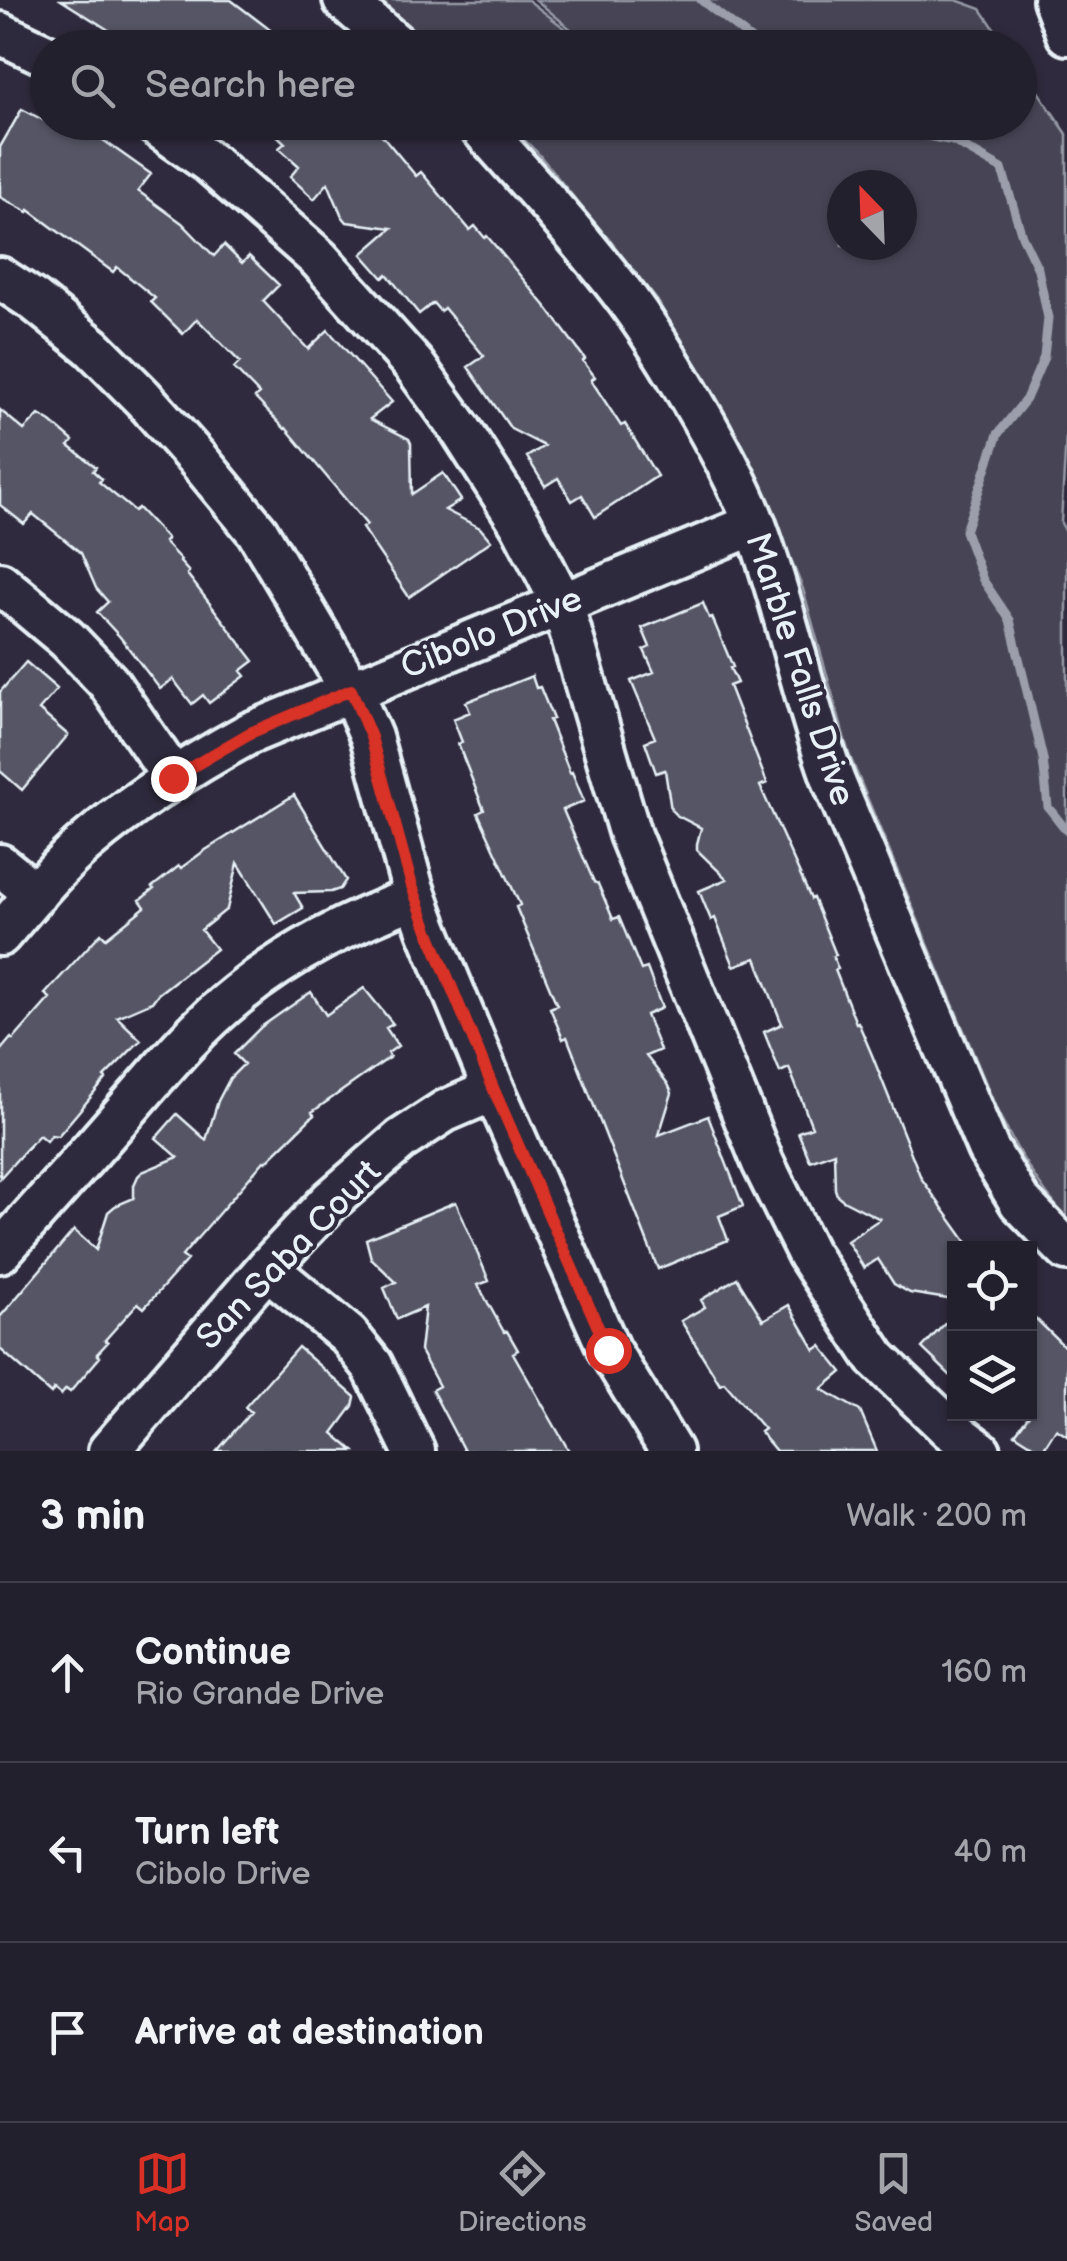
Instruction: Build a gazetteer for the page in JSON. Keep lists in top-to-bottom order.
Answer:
{
  "streets": {
    "street": ["Cibolo Drive", "Marble Falls Drive", "San Saba Court"]
  },
  "crossings": [
    ["Cibolo Drive", "Marble Falls Drive"]
  ],
  "north": "top left",
  "page": {
    "search": "Search here",
    "heading": ["3 min", "Walk · 200 m"],
    "list": [
      ["Continue", "Rio Grande Drive", "160 m"],
      ["Turn left", "Cibolo Drive", "40 m"],
      "Arrive at destination"
    ],
    "nav": ["Map", "Directions", "Saved"]
  }
}
